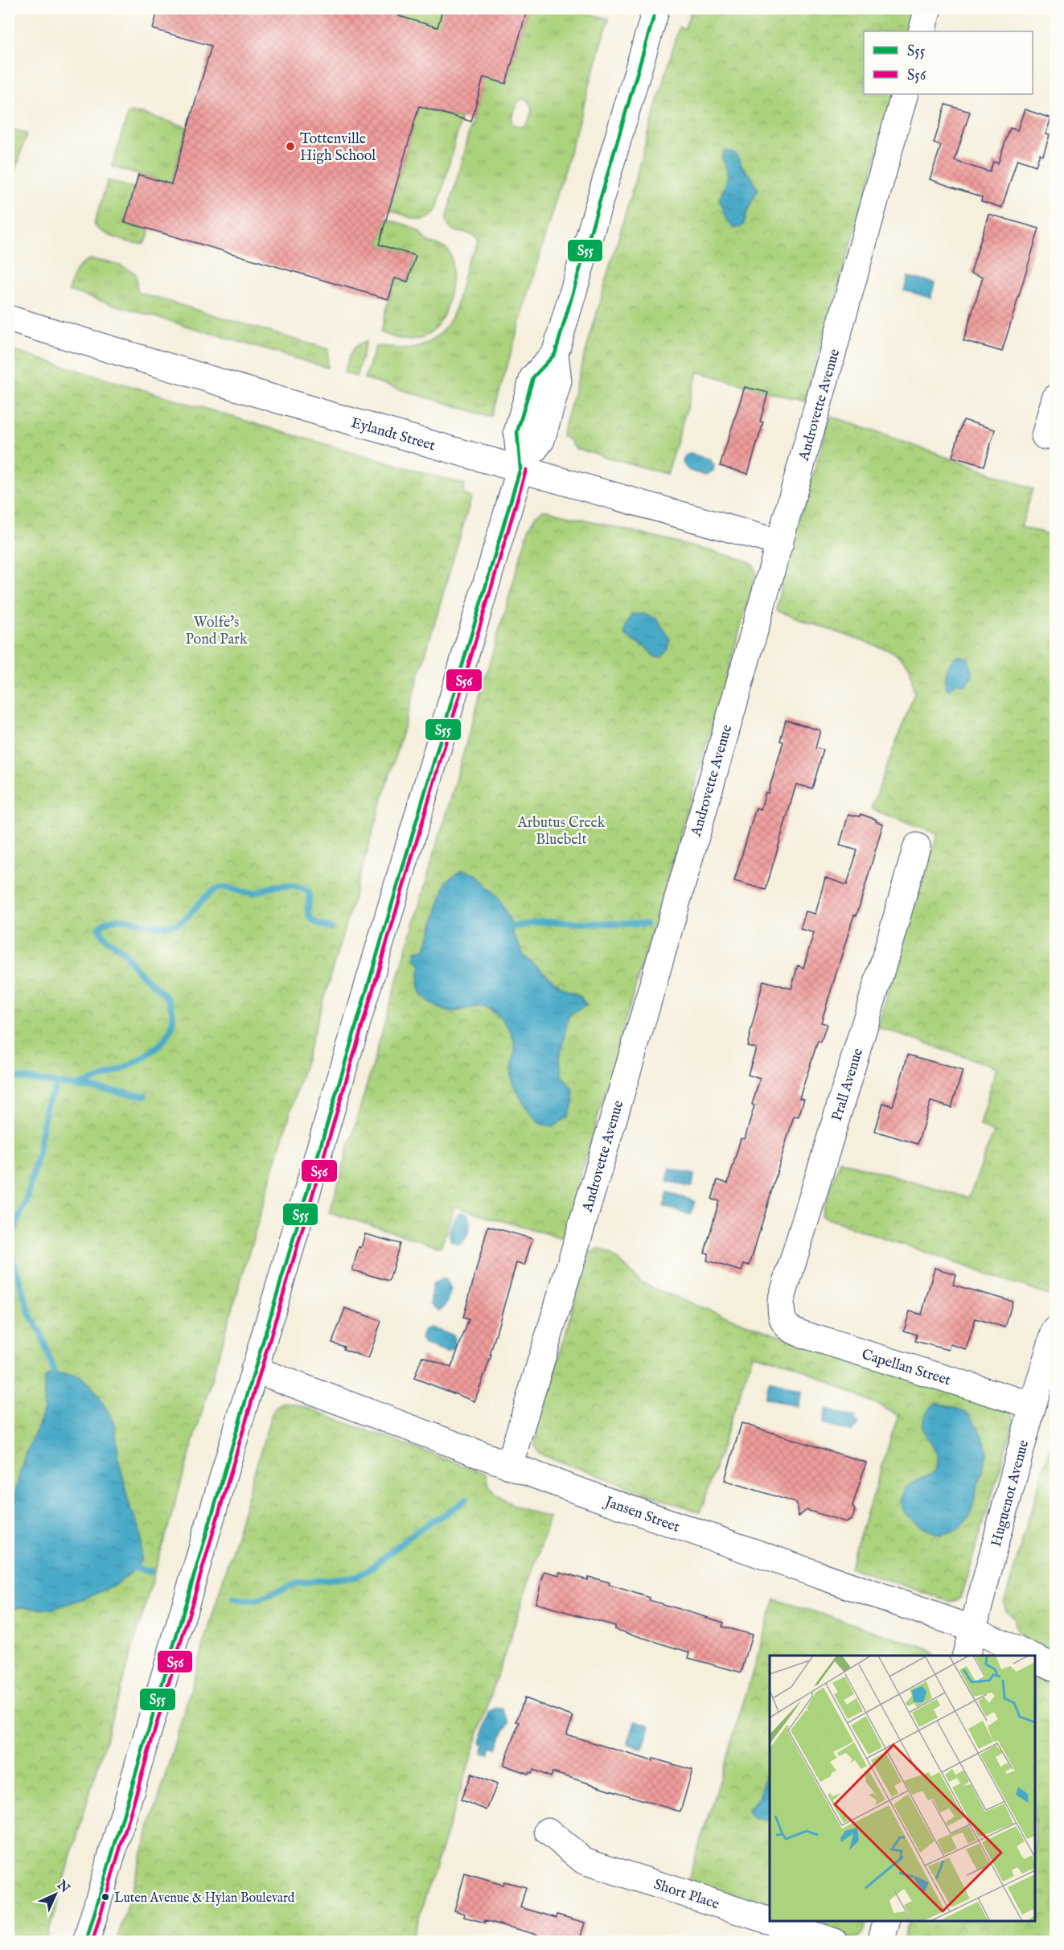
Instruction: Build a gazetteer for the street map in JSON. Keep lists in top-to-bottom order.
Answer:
{
  "streets": {
    "street": [
      "Androvette Avenue",
      "Eylandt Street",
      "Prall Avenue",
      "Capellan Street",
      "Huguenot Avenue",
      "Jansen Street",
      "Short Place"
    ]
  },
  "crossings": [
    ["Androvette Avenue", "Eylandt Street"],
    ["Androvette Avenue", "Jansen Street"],
    ["Prall Avenue", "Capellan Street"],
    ["Capellan Street", "Huguenot Avenue"],
    ["Huguenot Avenue", "Jansen Street"]
  ],
  "parks": ["Wolfe's Pond Park", "Arbutus Creek Bluebelt"],
  "places": ["Tottenville High School", "Luten Avenue & Hylan Boulevard"],
  "lines": ["transit line S55", "transit line S56"],
  "legend": ["S55", "S56"],
  "north": "top right"
}
